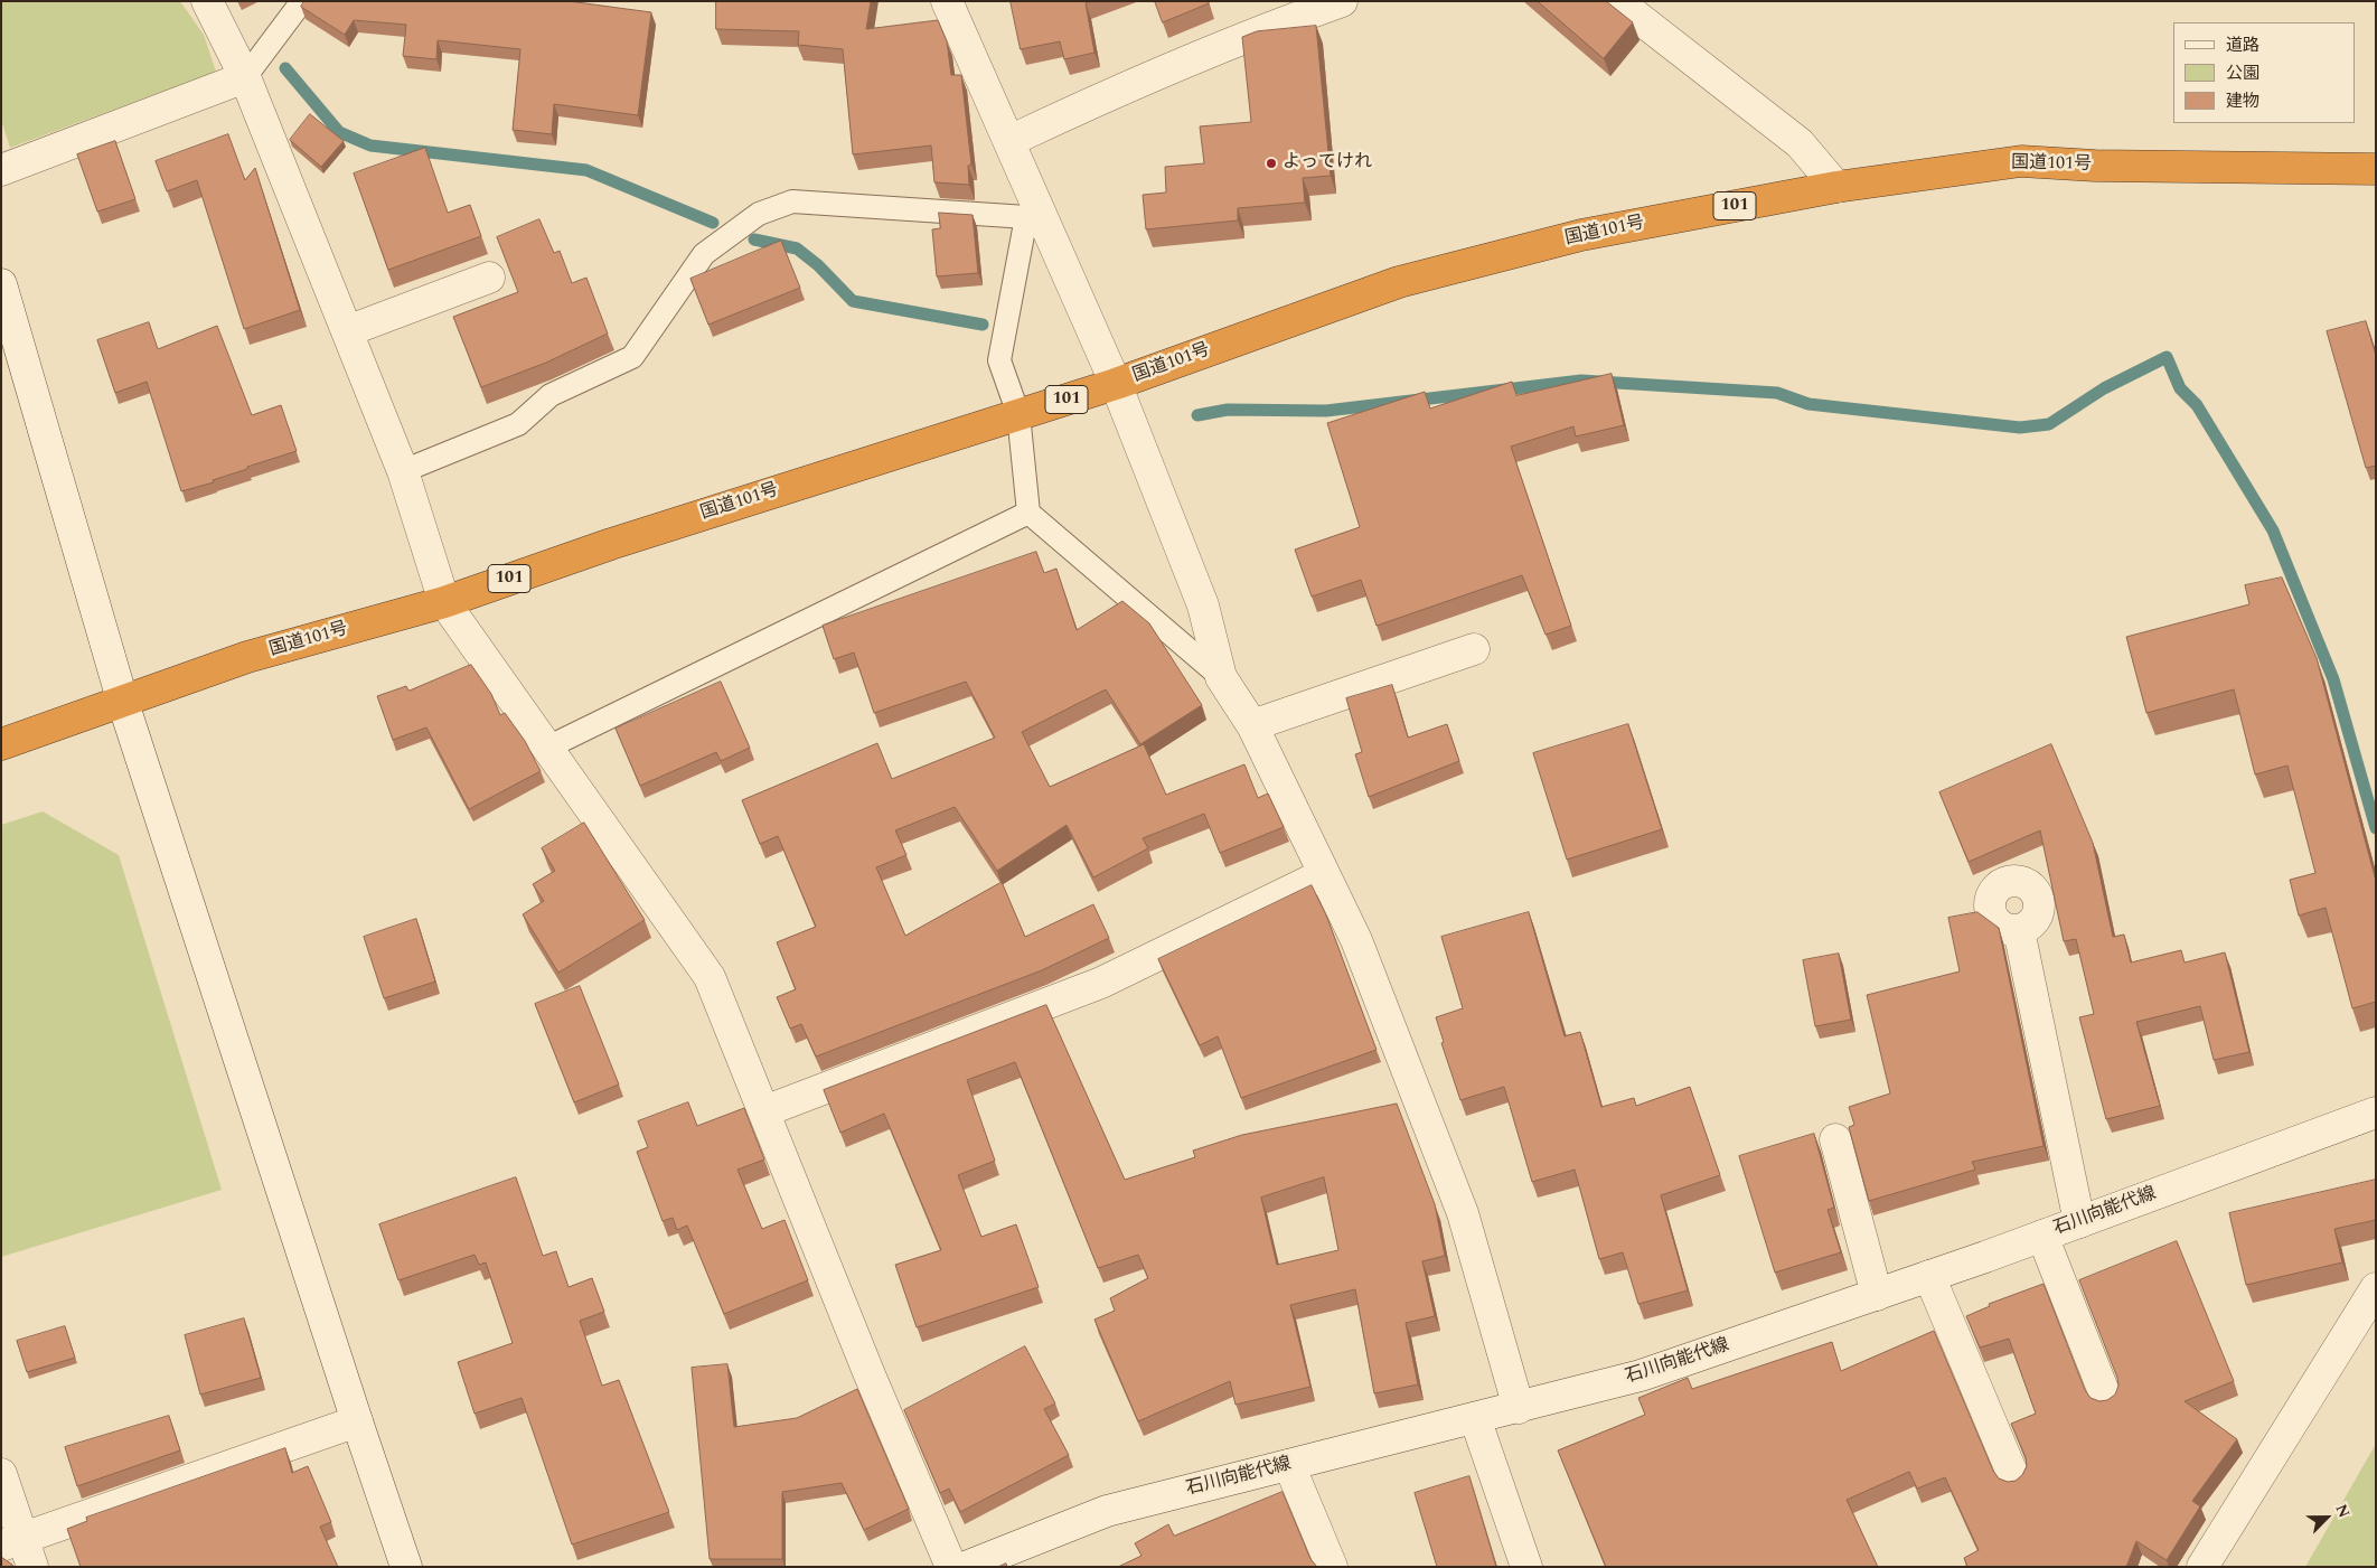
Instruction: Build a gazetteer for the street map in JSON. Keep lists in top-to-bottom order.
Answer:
{
  "streets": {
    "highway": ["国道101号", "101"],
    "street": ["石川向能代線"]
  },
  "places": ["よってけれ"],
  "legend": ["道路", "公園", "建物"],
  "north": "top right"
}
